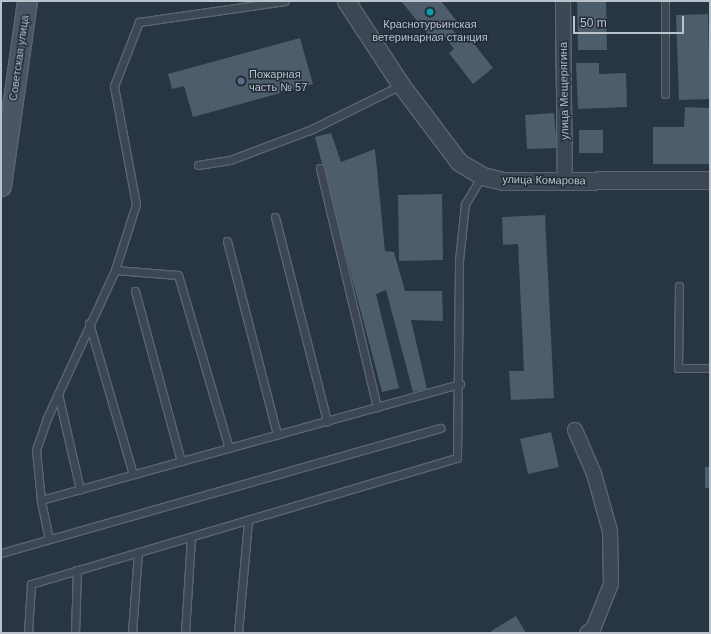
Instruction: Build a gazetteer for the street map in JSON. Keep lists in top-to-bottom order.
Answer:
{
  "streets": {
    "main road": ["Советская улица"],
    "street": ["улица Мещерягина", "улица Комарова"]
  },
  "crossings": [
    ["улица Мещерягина", "улица Комарова"]
  ],
  "places": ["Краснотурьинская ветеринарная станция", "Пожарная часть № 57"],
  "scale_bar": "50 m"
}
